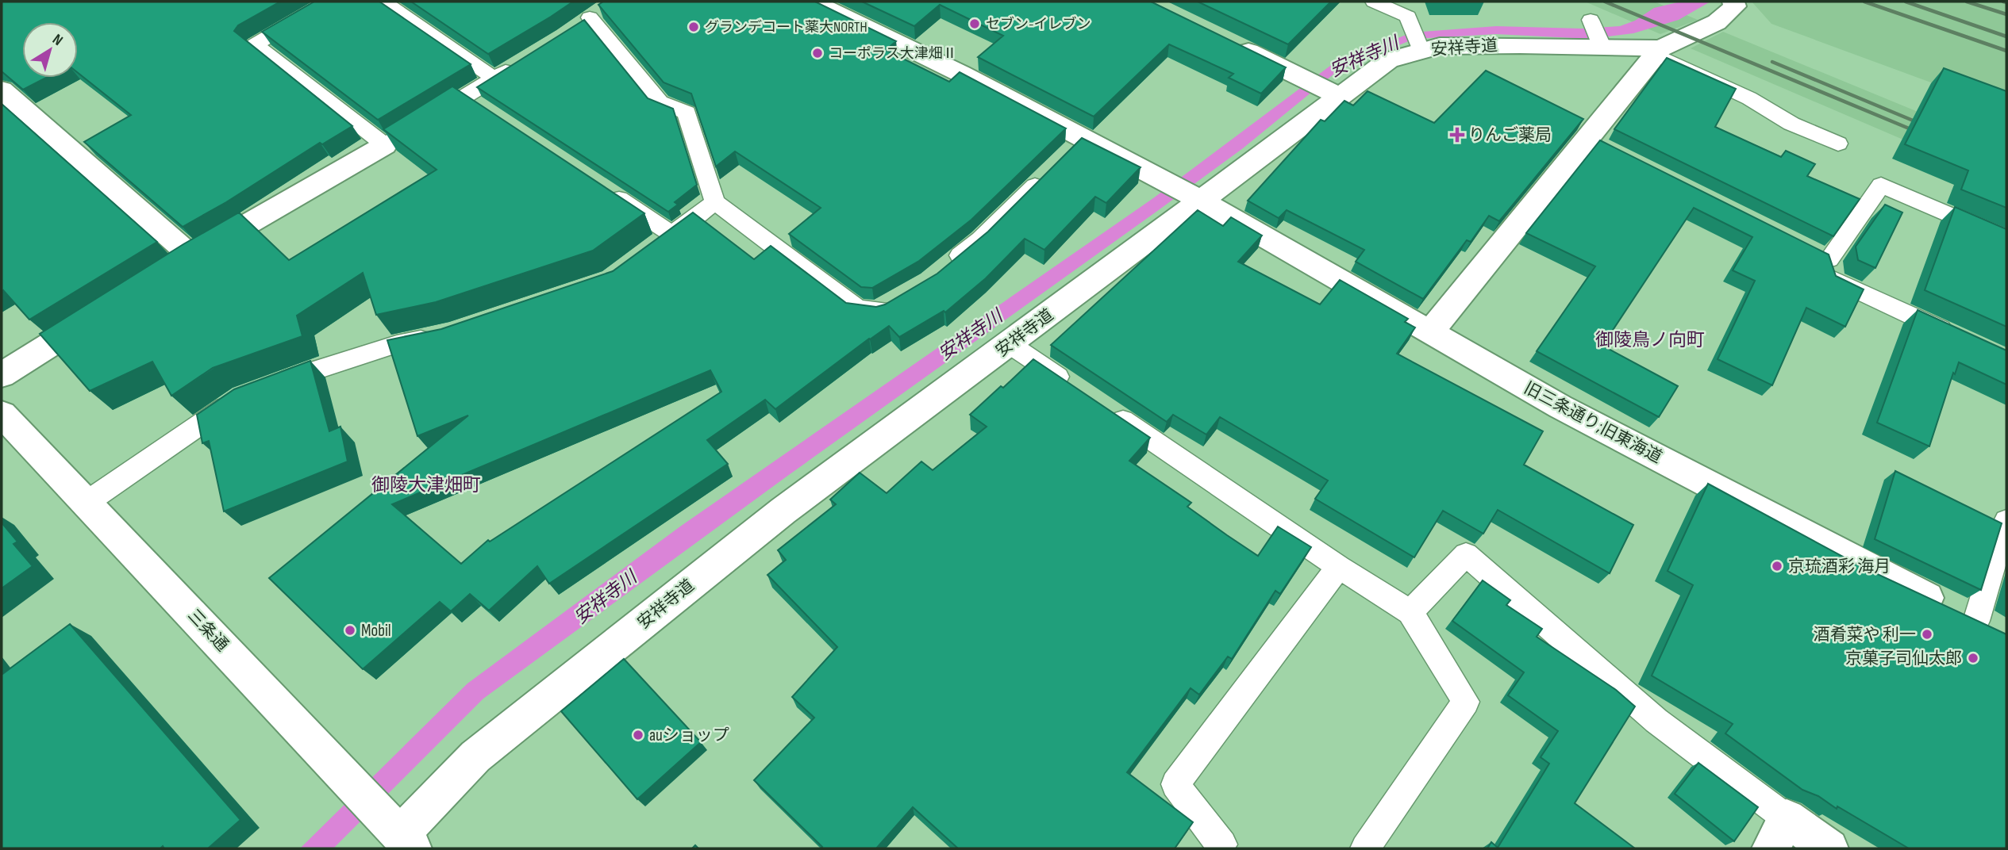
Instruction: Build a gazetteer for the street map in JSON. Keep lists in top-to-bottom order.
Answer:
{
  "streets": {
    "street": ["安祥寺道", "旧三条通り;旧東海道", "三条通"]
  },
  "crossings": [
    ["安祥寺道", "旧三条通り;旧東海道"],
    ["安祥寺道", "三条通"]
  ],
  "districts": ["御陵鳥ノ向町", "御陵大津畑町"],
  "water": ["安祥寺川"],
  "places": {
    "other": [
      "セブン-イレブン",
      "グランデコート薬大NORTH",
      "コーポラス大津畑Ⅱ",
      "京琉酒彩 海月",
      "Mobil",
      "酒肴菜や 利一",
      "京菓子司仙太郎",
      "auショップ"
    ],
    "health": ["りんご薬局"]
  },
  "north": "top right"
}
